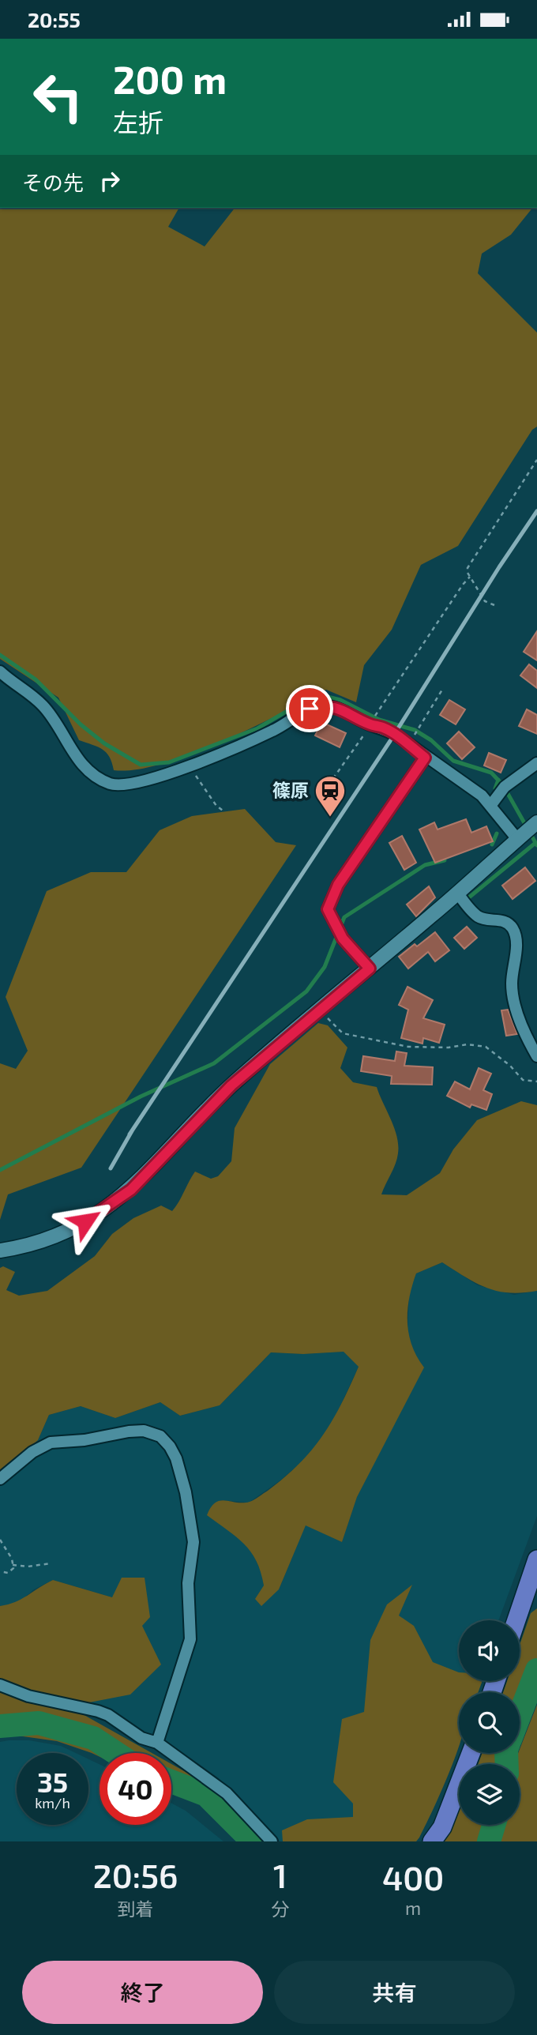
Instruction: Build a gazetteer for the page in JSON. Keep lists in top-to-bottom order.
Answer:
{
  "places": {
    "station": ["篠原"]
  },
  "page": {
    "status": "20:55",
    "turn": ["200 m", "左折"],
    "then": "その先",
    "speed": "35 km/h",
    "limit": "40",
    "eta": [
      "20:56",
      "到着",
      "1",
      "分",
      "400",
      "m"
    ],
    "buttons": ["終了", "共有"]
  }
}
